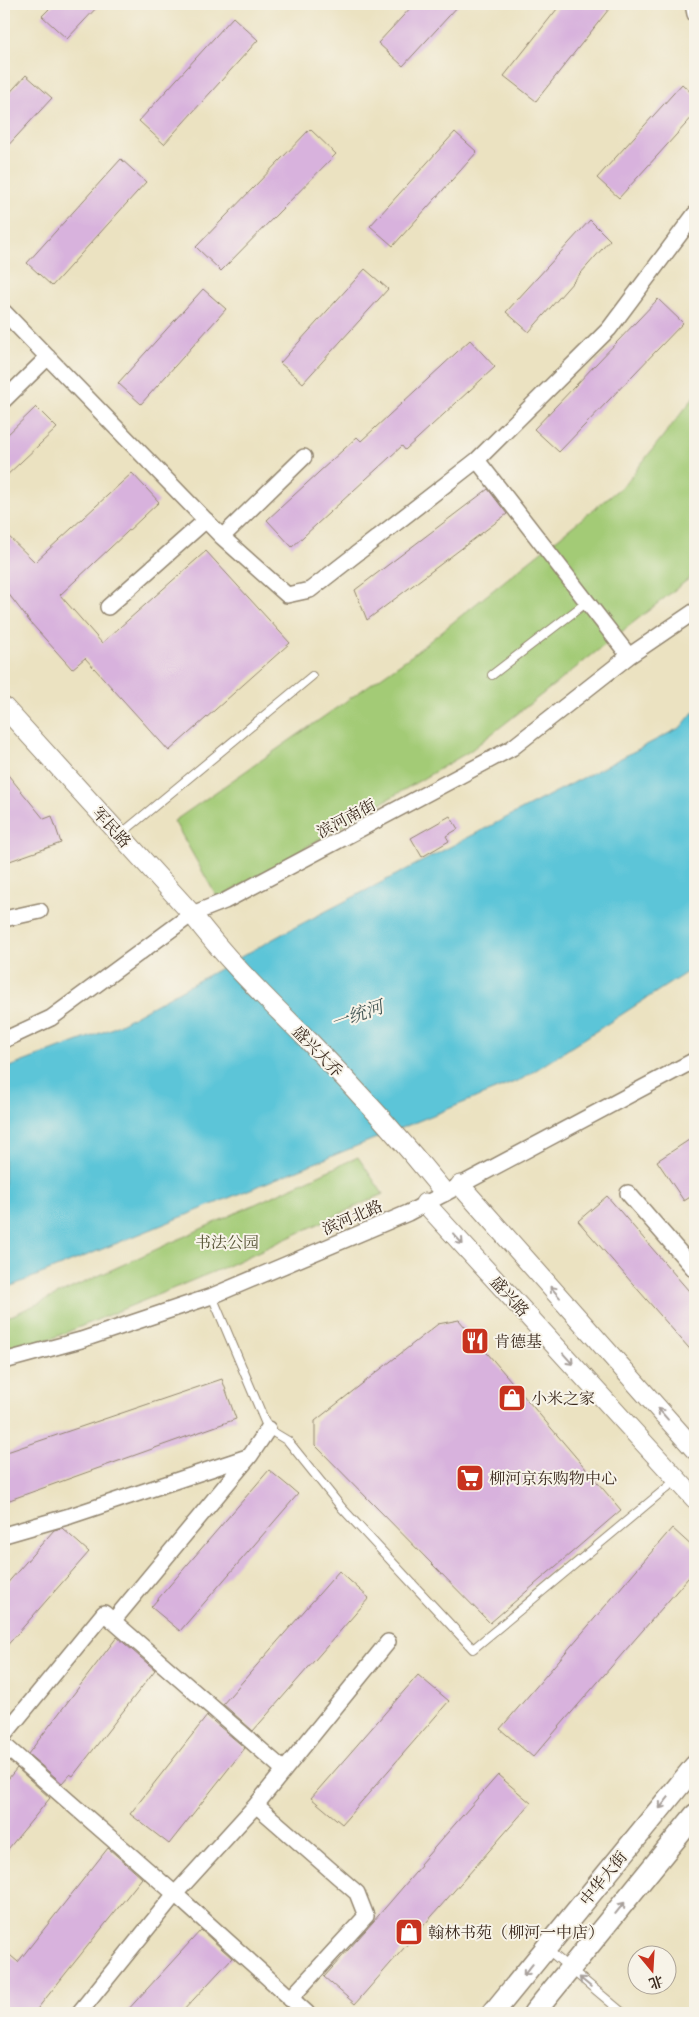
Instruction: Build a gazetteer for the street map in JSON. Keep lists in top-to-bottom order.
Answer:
{
  "streets": {
    "main road": ["中华大街"],
    "street": [
      "滨河南街",
      "军民路",
      "盛兴大乔",
      "滨河北路",
      "盛兴路"
    ]
  },
  "crossings": [
    ["滨河南街", "军民路"],
    ["军民路", "盛兴大乔"],
    ["盛兴大乔", "滨河北路"],
    ["滨河北路", "盛兴路"]
  ],
  "water": ["一统河"],
  "parks": ["书法公园"],
  "places": {
    "restaurant": ["肯德基"],
    "shop": ["小米之家", "翰林书苑（柳河一中店）"],
    "supermarket": ["柳河京东购物中心"]
  },
  "north": "bottom"
}
